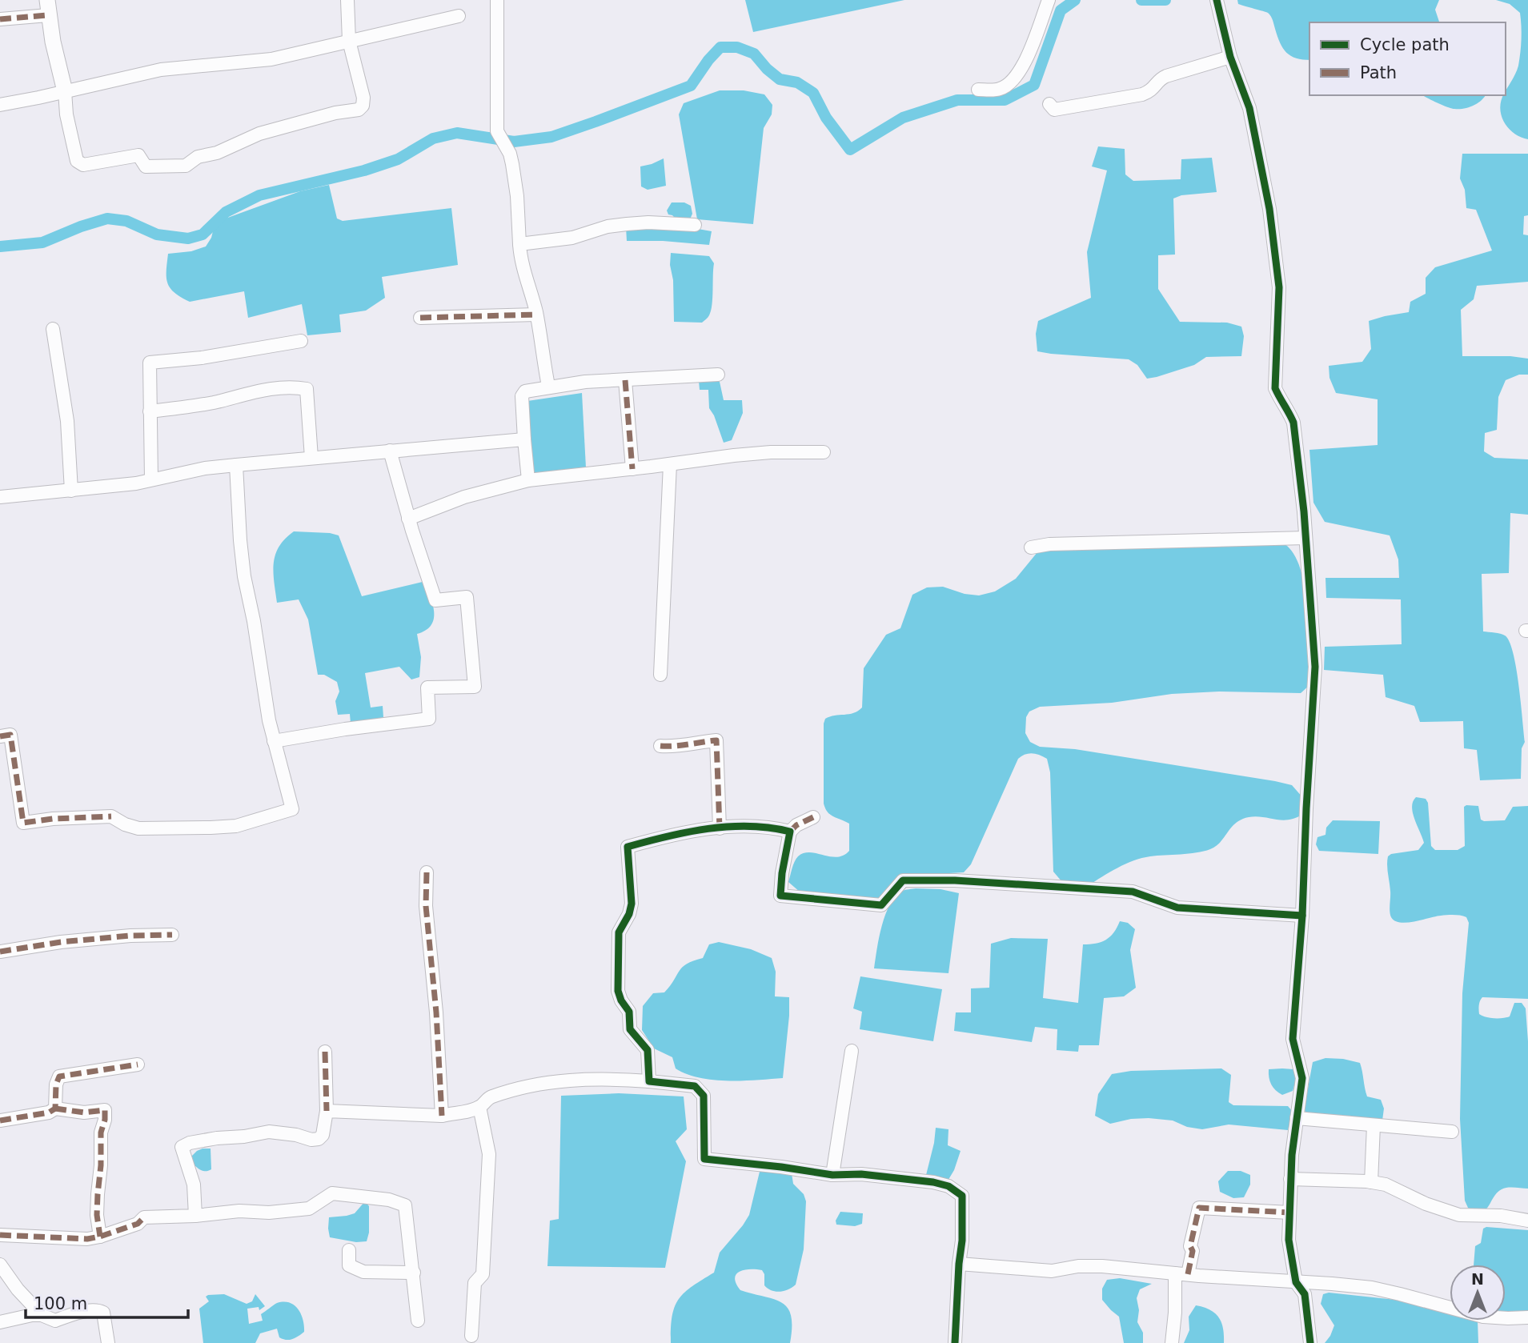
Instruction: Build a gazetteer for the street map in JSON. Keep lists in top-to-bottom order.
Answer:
{
  "legend": ["Cycle path", "Path"],
  "scale_bar": "100 m",
  "north": "top"
}
